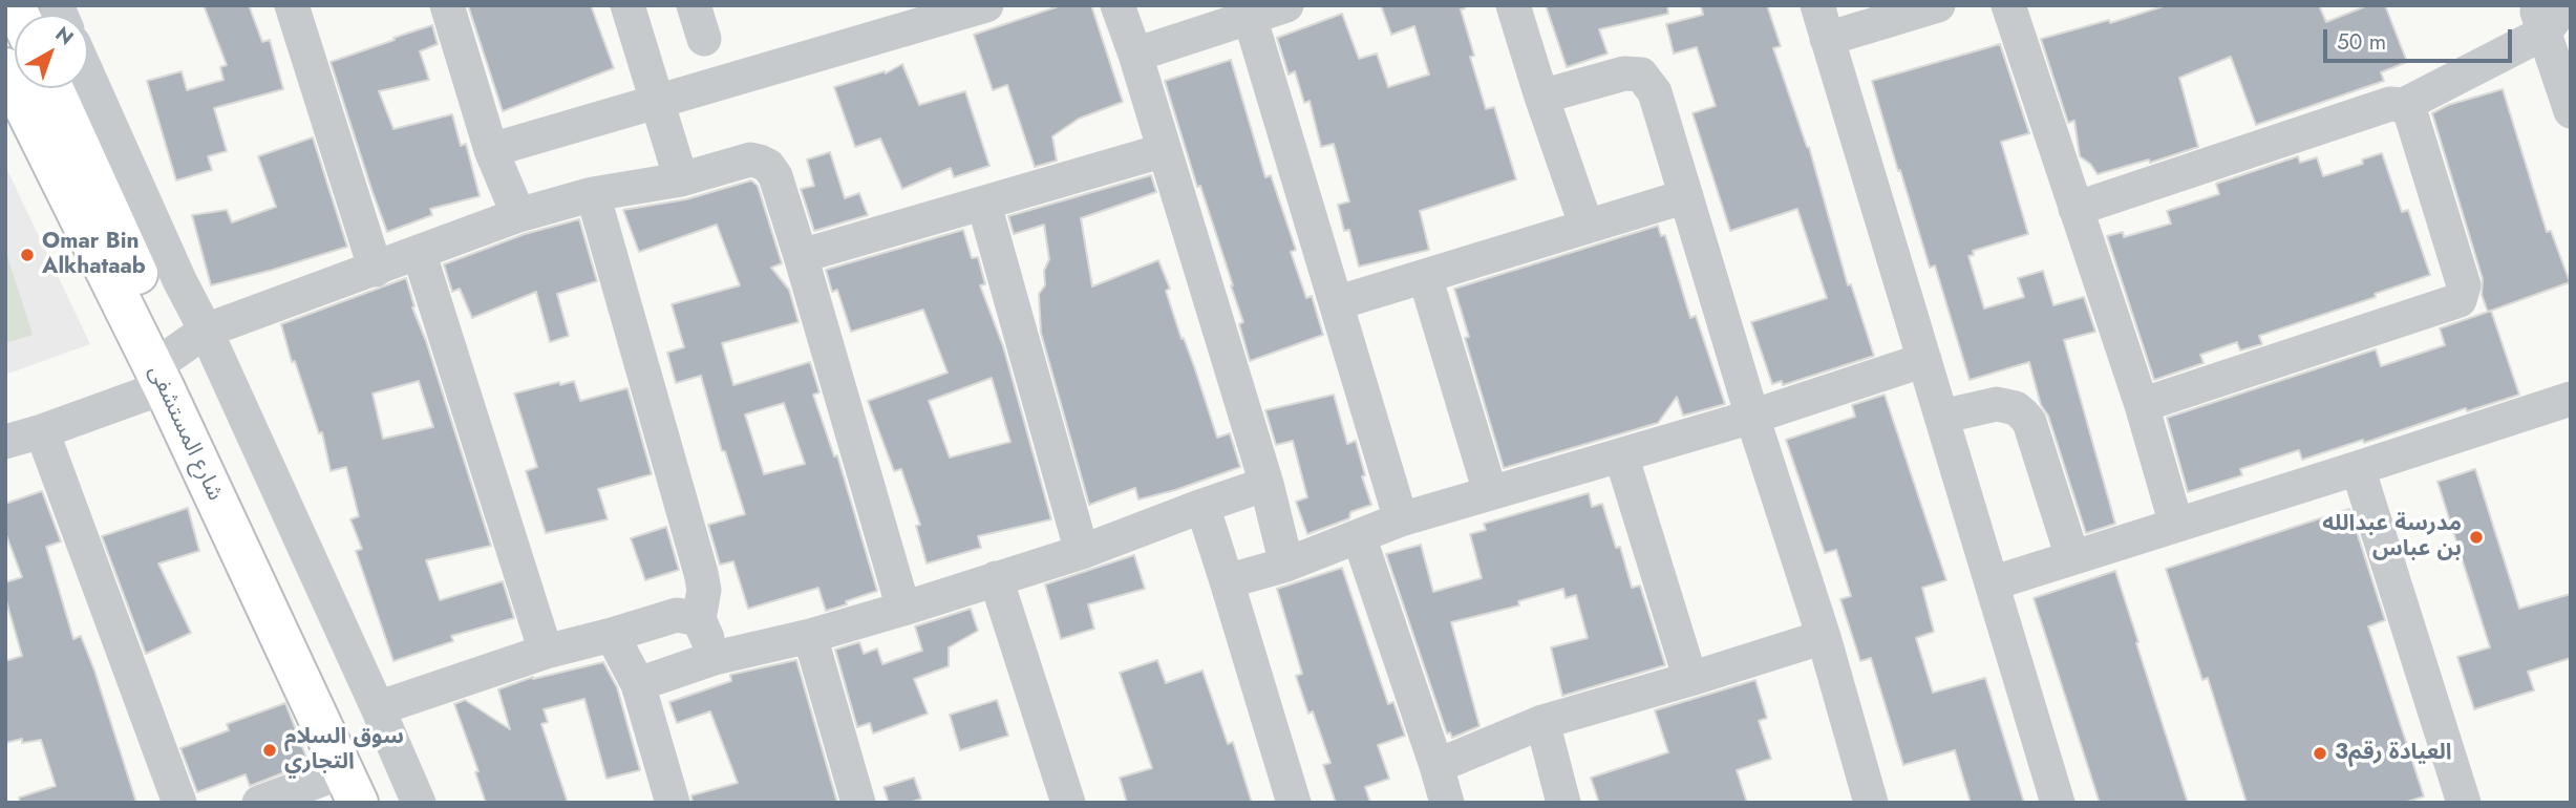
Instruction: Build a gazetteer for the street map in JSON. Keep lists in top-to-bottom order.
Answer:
{
  "streets": {
    "main road": ["شارع المستشفى"]
  },
  "places": [
    "Omar Bin Alkhataab",
    "مدرسة عبدالله بن عباس",
    "سوق السلام التجاري",
    "3العيادة رقم"
  ],
  "scale_bar": "50 m",
  "north": "top right"
}
